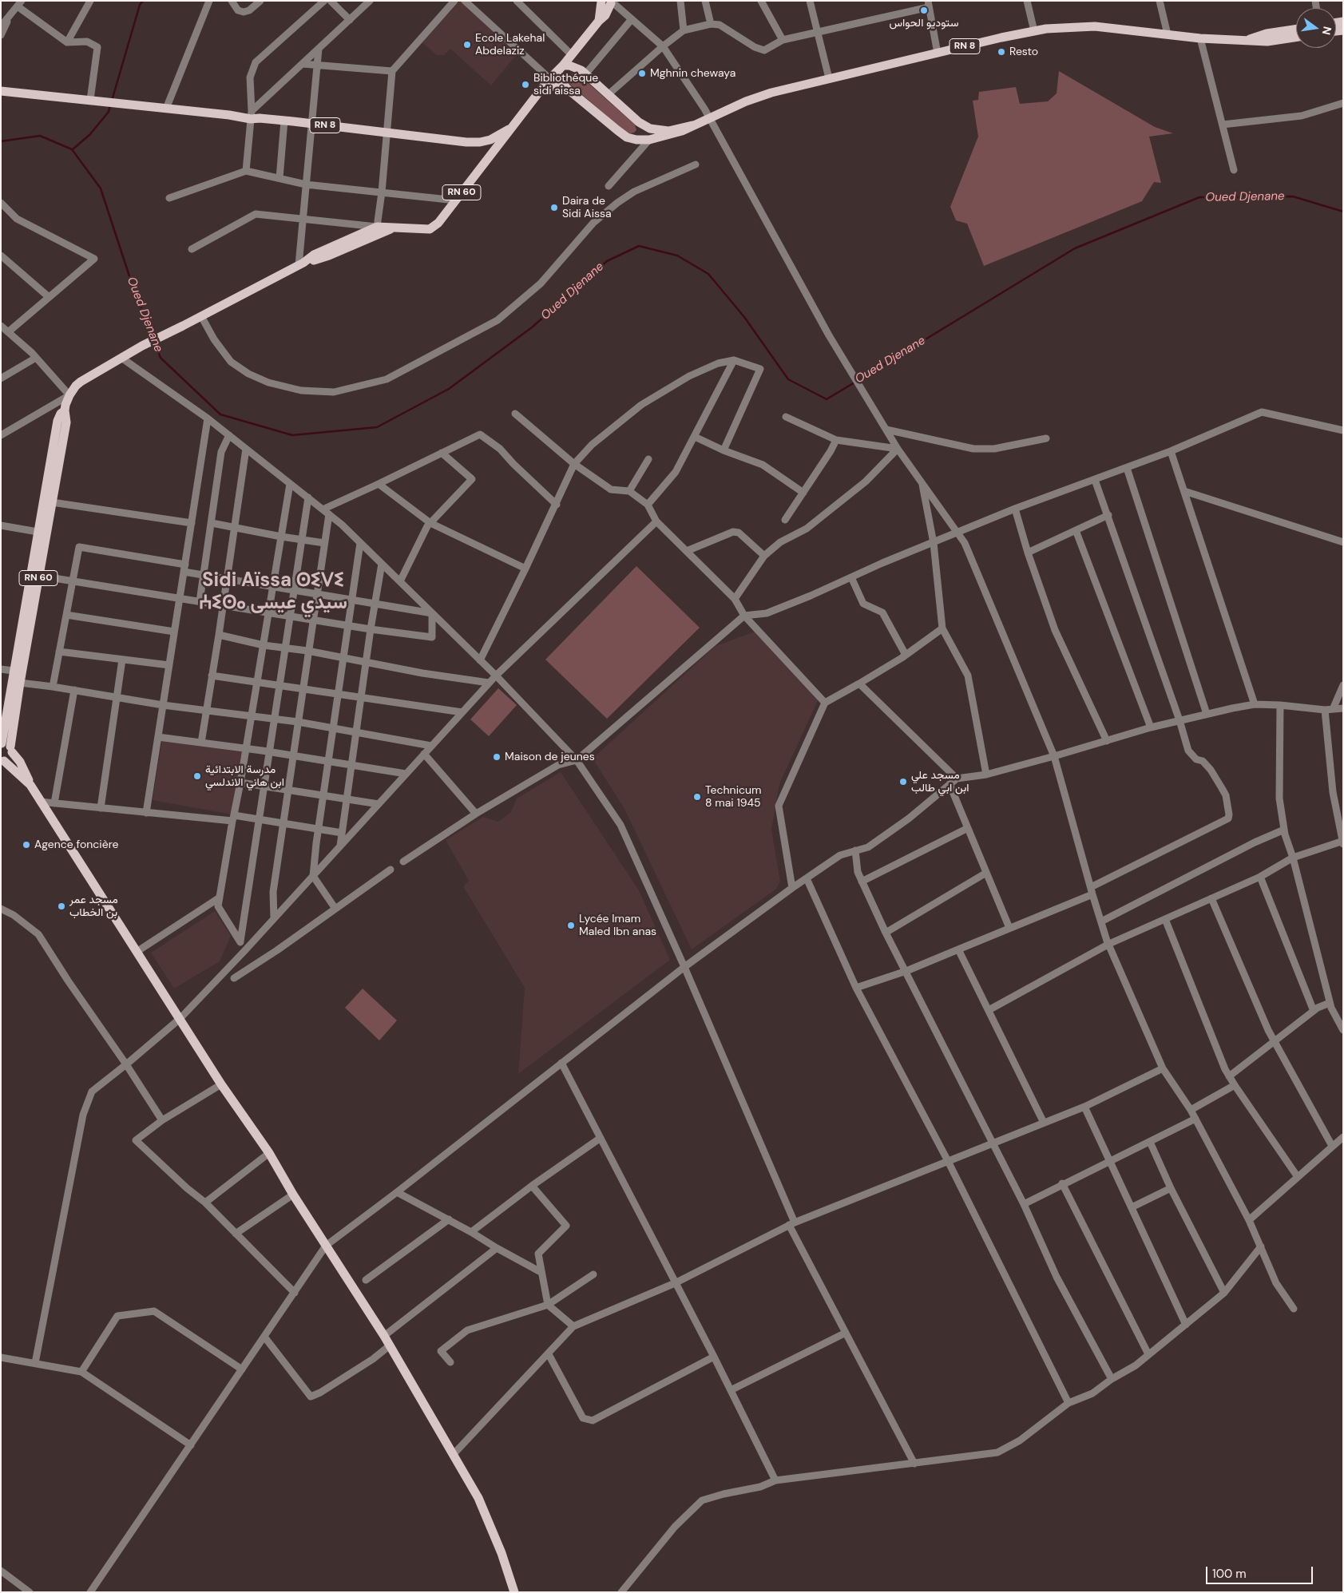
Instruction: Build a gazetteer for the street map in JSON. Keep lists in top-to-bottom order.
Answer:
{
  "streets": {
    "main road": ["RN 8", "RN 60"]
  },
  "crossings": [
    ["RN 8", "RN 60"]
  ],
  "districts": ["Sidi Aïssa ⵙⵉⴸⵉ ⵄⵉⵙⴰ سيدي عيسى"],
  "water": ["Oued Djenane"],
  "places": [
    "ستوديو الحواس",
    "Ecole Lakehal Abdelaziz",
    "Resto",
    "Mghnin chewaya",
    "Bibliothéque sidi aissa",
    "Daira de Sidi Aissa",
    "Maison de jeunes",
    "مدرسة الابتدائية ابن هاني الاندلسي",
    "مسجد علي ابن ابي طالب",
    "Technicum 8 mai 1945",
    "Agence foncière",
    "مسجد عمر بن الخطاب",
    "Lycée Imam Maled Ibn anas"
  ],
  "scale_bar": "100 m",
  "north": "right"
}
